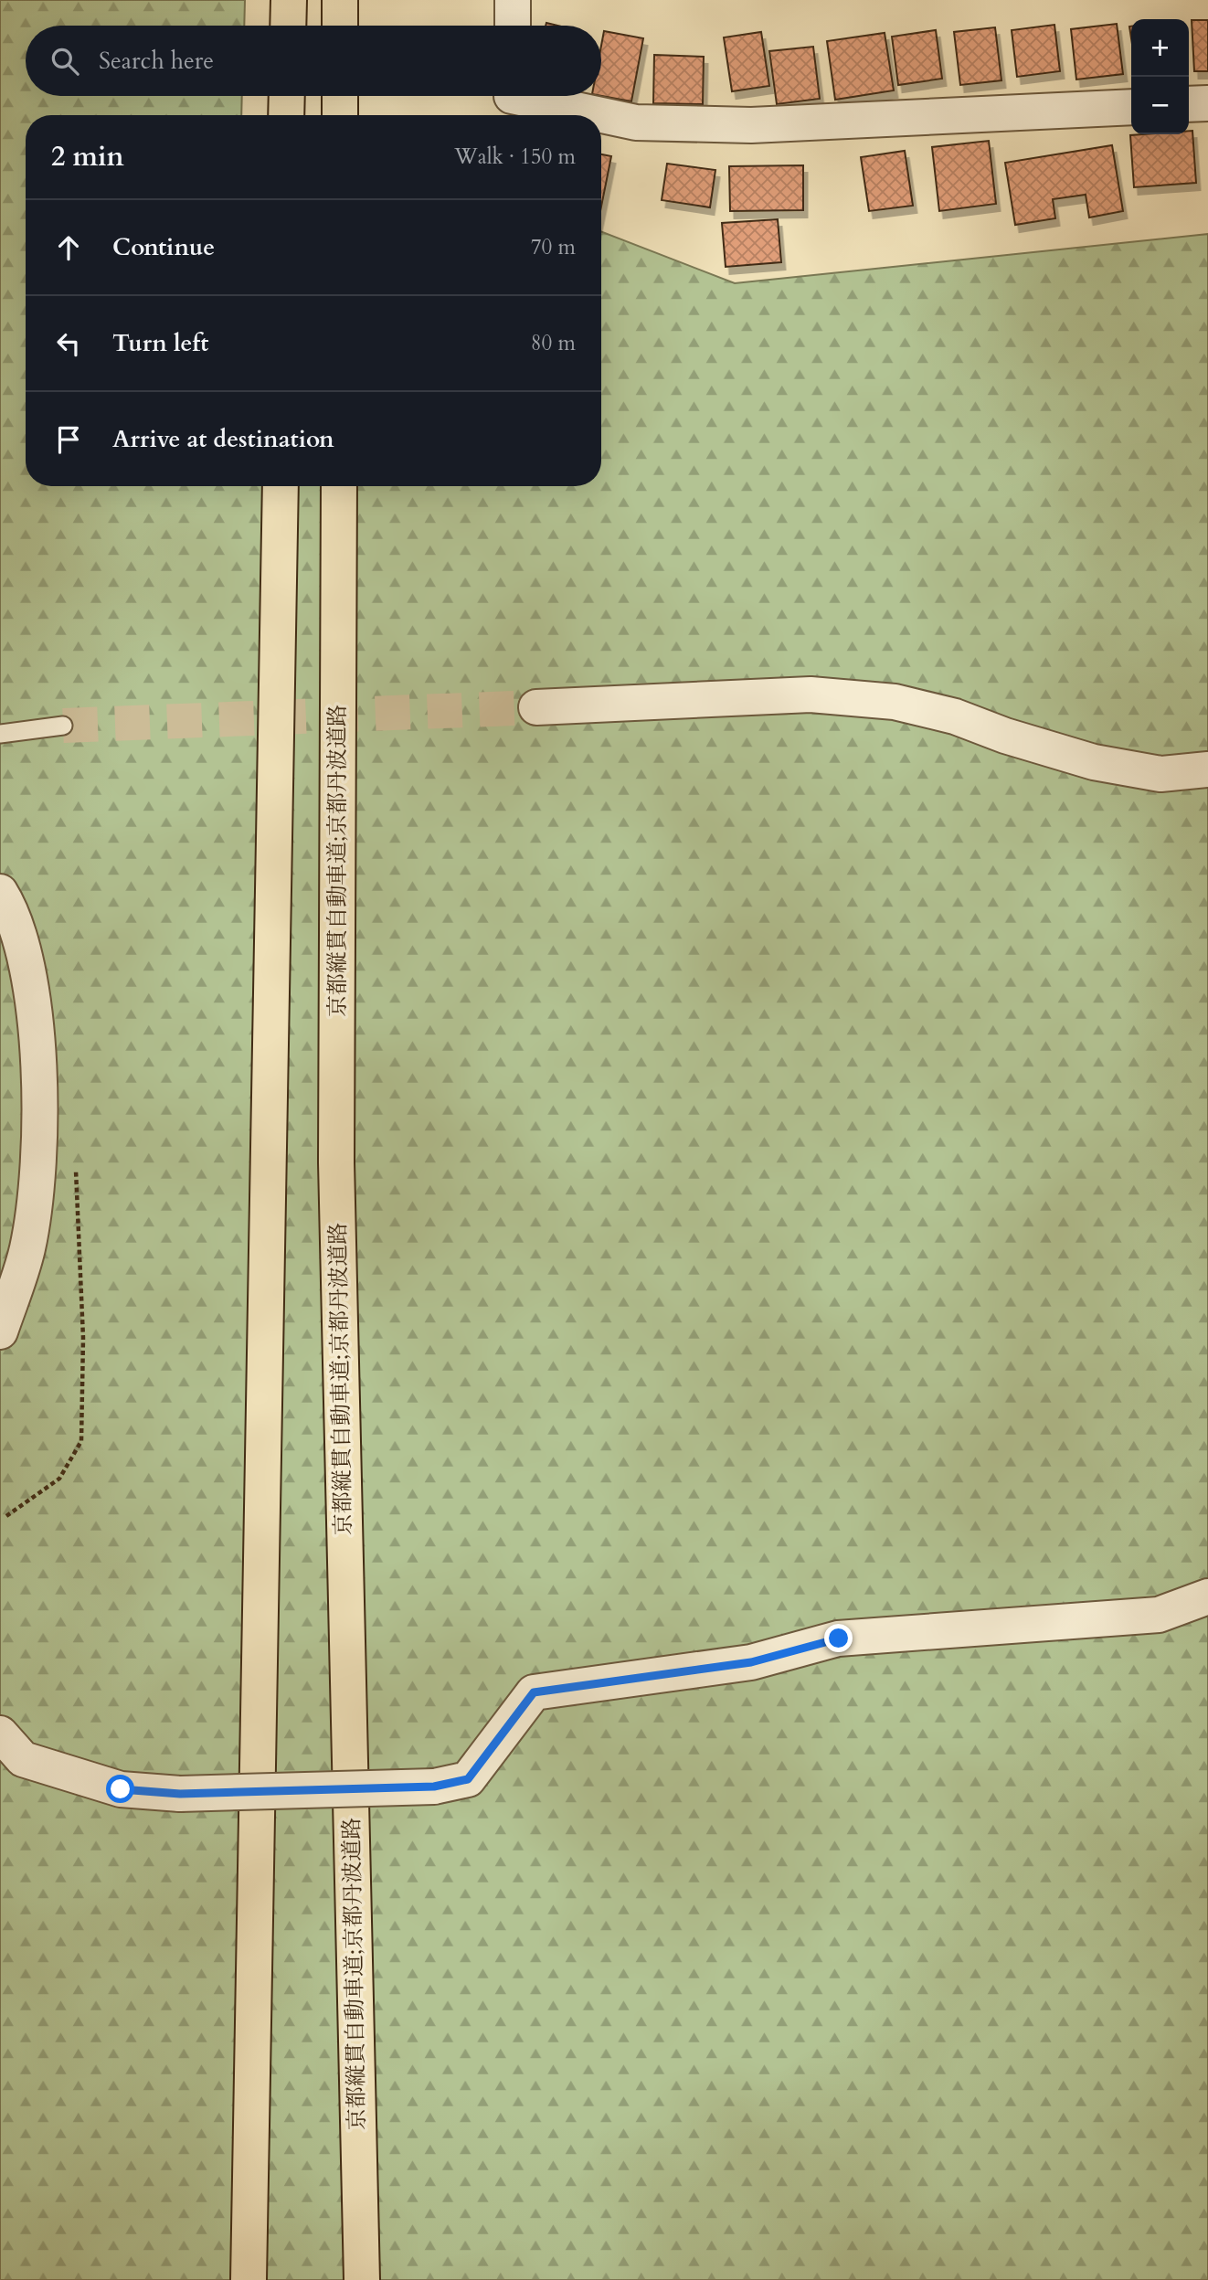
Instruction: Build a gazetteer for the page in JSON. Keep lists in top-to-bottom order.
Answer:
{
  "streets": {
    "highway": ["京都縦貫自動車道;京都丹波道路"]
  },
  "page": {
    "map_buttons": ["+", "−"],
    "search": "Search here",
    "heading": ["2 min", "Walk · 150 m"],
    "list": [
      ["Continue", "70 m"],
      ["Turn left", "80 m"],
      "Arrive at destination"
    ]
  }
}
